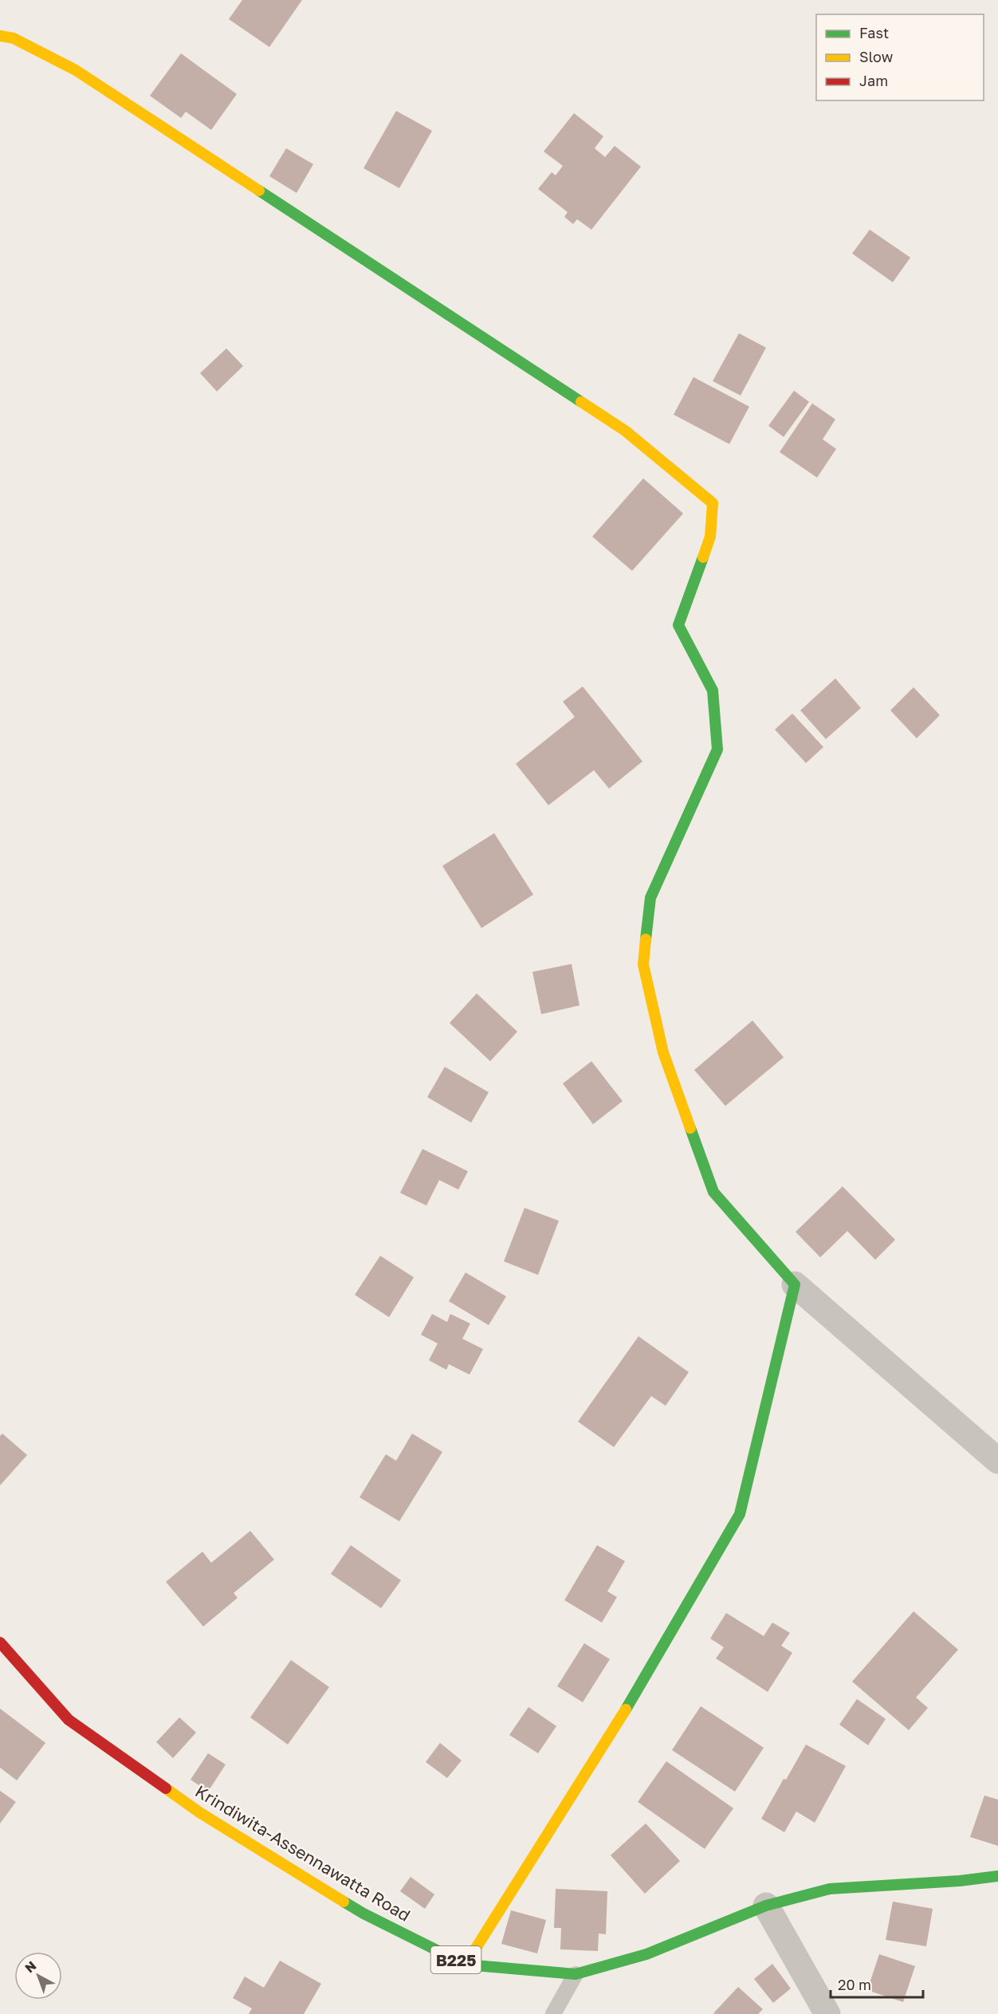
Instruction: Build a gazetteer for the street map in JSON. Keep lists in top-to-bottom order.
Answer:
{
  "streets": {
    "street": ["Krindiwita-Assennawatta Road", "B225"]
  },
  "legend": ["Fast", "Slow", "Jam"],
  "scale_bar": "20 m",
  "north": "top left"
}
